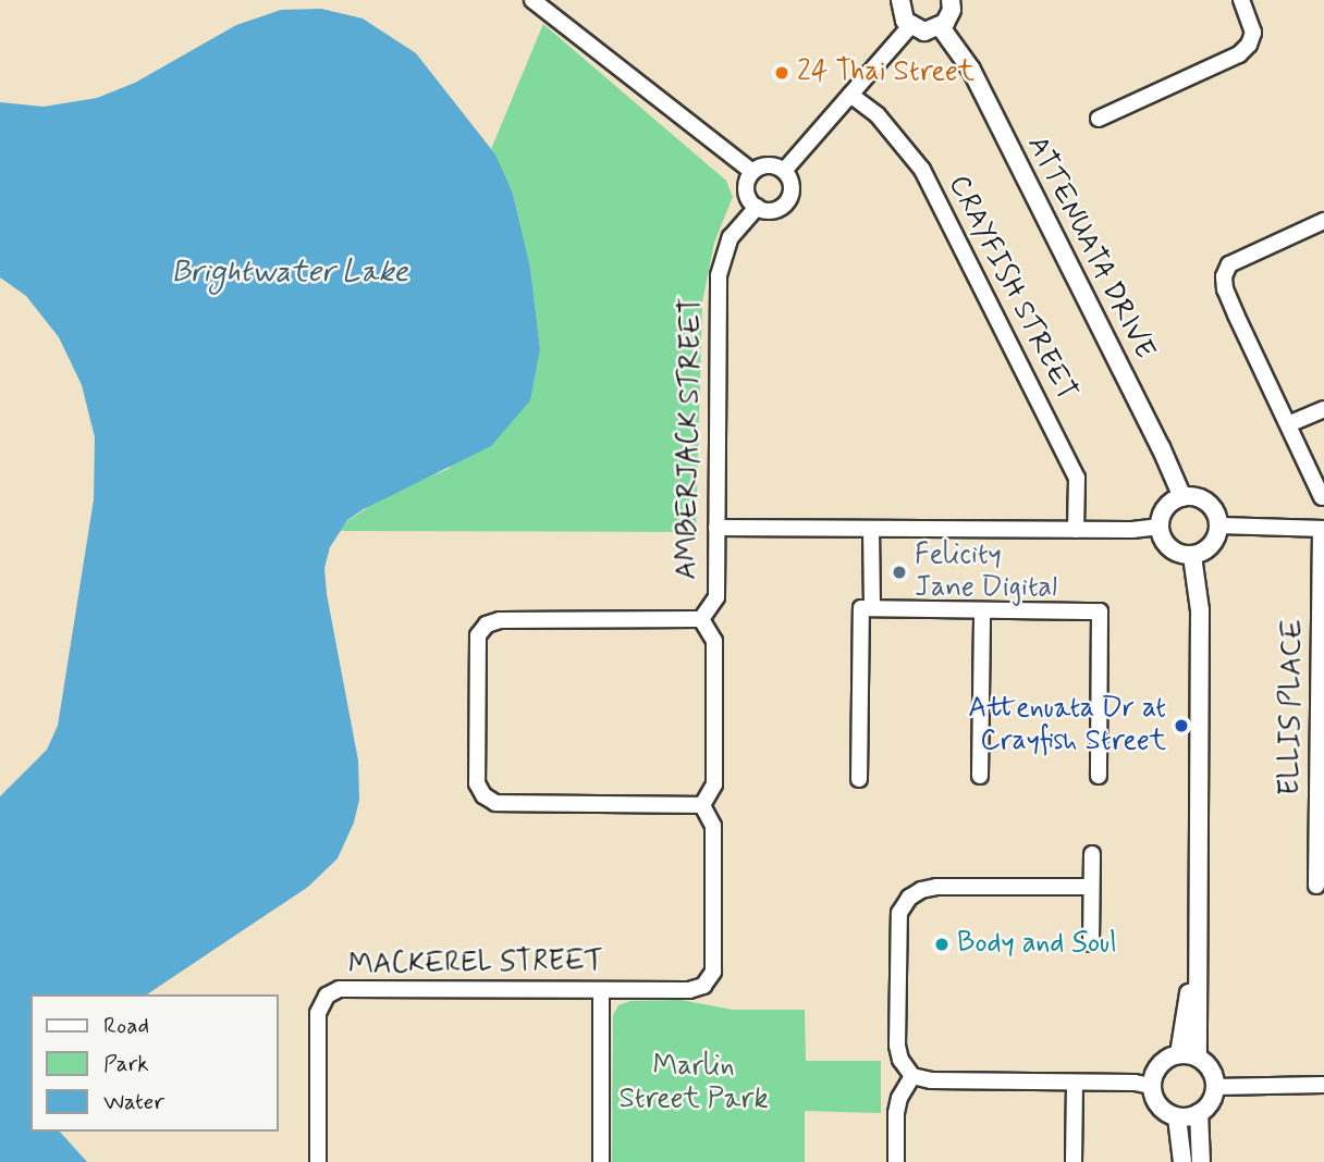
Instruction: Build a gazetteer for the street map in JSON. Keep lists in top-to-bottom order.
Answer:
{
  "streets": {
    "street": [
      "ATTENUATA DRIVE",
      "CRAYFISH STREET",
      "AMBERJACK STREET",
      "ELLIS PLACE",
      "MACKEREL STREET"
    ]
  },
  "crossings": [
    ["AMBERJACK STREET", "MACKEREL STREET"]
  ],
  "water": ["Brightwater Lake"],
  "parks": ["Marlin Street Park"],
  "places": [
    "24 Thai Street",
    "Felicity Jane Digital",
    "Attenuata Dr at Crayfish Street",
    "Body and Soul"
  ],
  "legend": ["Road", "Park", "Water"]
}
